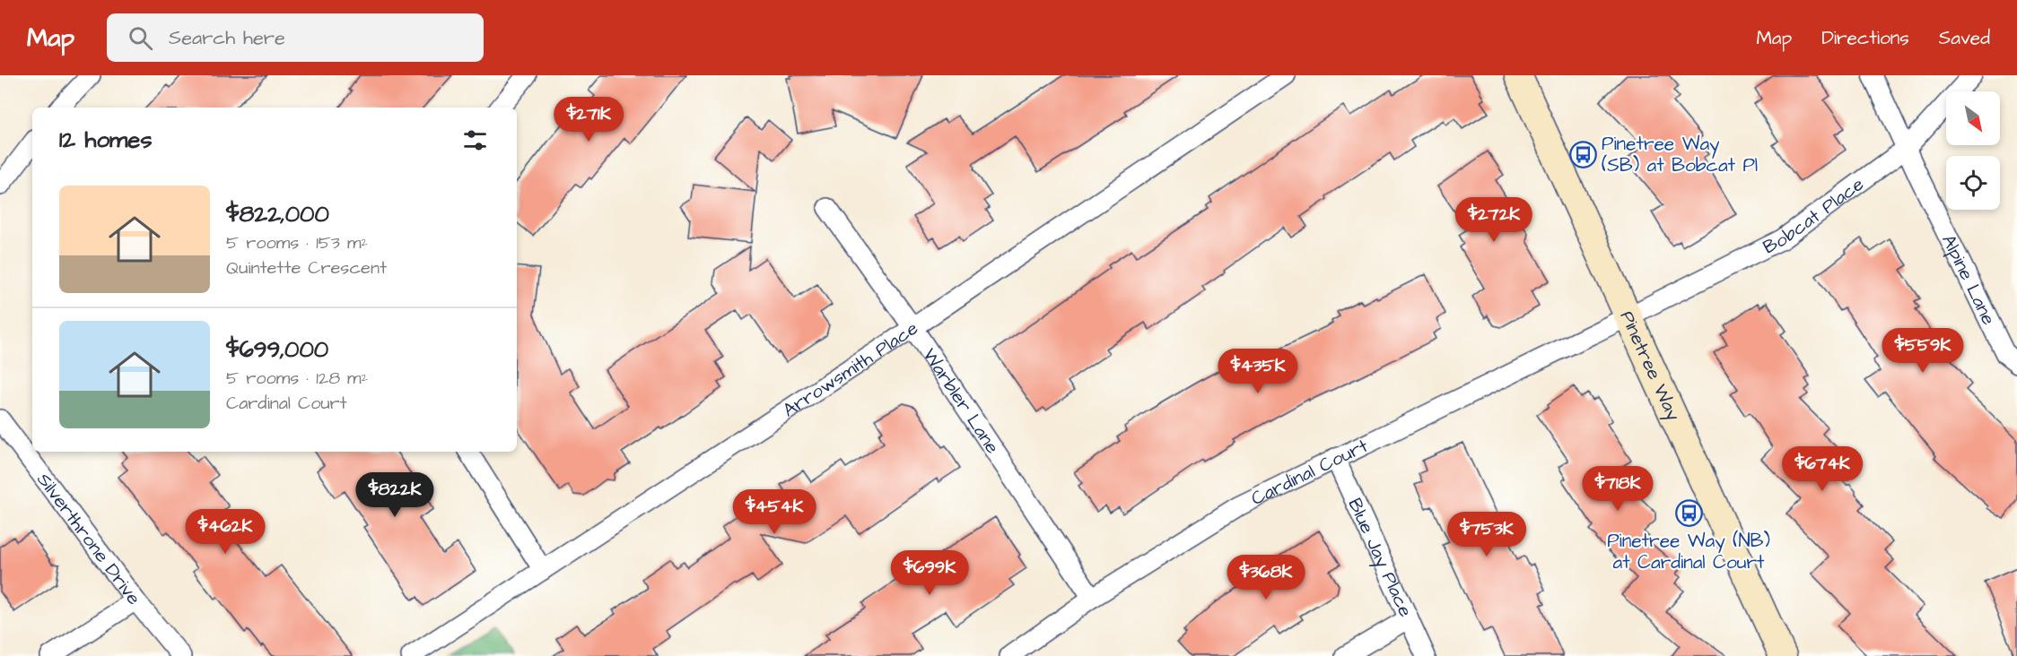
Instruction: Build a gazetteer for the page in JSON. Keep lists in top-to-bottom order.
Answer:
{
  "streets": {
    "street": [
      "Bobcat Place",
      "Alpine Lane",
      "Pinetree Way",
      "Arrowsmith Place",
      "Warbler Lane",
      "Cardinal Court",
      "Silverthrone Drive",
      "Blue Jay Place"
    ]
  },
  "crossings": [
    ["Bobcat Place", "Alpine Lane"],
    ["Bobcat Place", "Pinetree Way"],
    ["Bobcat Place", "Cardinal Court"],
    ["Pinetree Way", "Cardinal Court"],
    ["Arrowsmith Place", "Warbler Lane"],
    ["Warbler Lane", "Cardinal Court"],
    ["Cardinal Court", "Blue Jay Place"]
  ],
  "places": {
    "bus stop": ["Pinetree Way (SB) at Bobcat Pl", "Pinetree Way (NB) at Cardinal Court"]
  },
  "north": "bottom right",
  "page": {
    "header": "Map",
    "search": "Search here",
    "nav": ["Map", "Directions", "Saved"],
    "price": [
      "$271K",
      "$272K",
      "$559K",
      "$435K",
      "$674K",
      "$718K",
      "$822K",
      "$454K",
      "$462K",
      "$753K",
      "$699K",
      "$368K"
    ],
    "heading": "12 homes",
    "list": [
      {
        "name": "$822,000",
        "note": "5 rooms · 153 m² · Quintette Crescent"
      },
      {
        "name": "$699,000",
        "note": "5 rooms · 128 m² · Cardinal Court"
      }
    ]
  }
}
